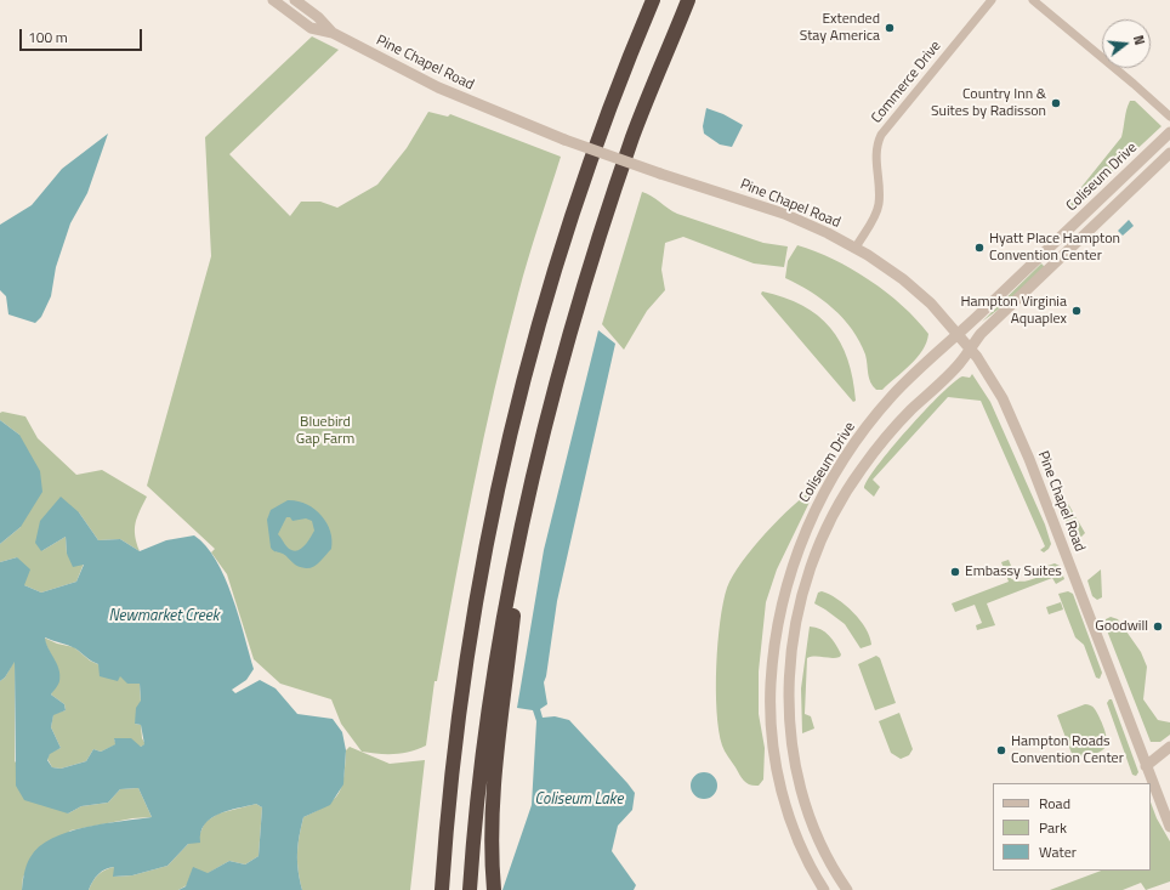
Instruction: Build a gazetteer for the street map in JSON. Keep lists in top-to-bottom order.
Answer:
{
  "streets": {
    "street": ["Pine Chapel Road", "Commerce Drive", "Coliseum Drive"]
  },
  "crossings": [
    ["Pine Chapel Road", "Commerce Drive"],
    ["Pine Chapel Road", "Coliseum Drive"]
  ],
  "water": ["Newmarket Creek", "Coliseum Lake"],
  "parks": ["Bluebird Gap Farm"],
  "places": [
    "Extended Stay America",
    "Country Inn & Suites by Radisson",
    "Hyatt Place Hampton Convention Center",
    "Hampton Virginia Aquaplex",
    "Embassy Suites",
    "Goodwill",
    "Hampton Roads Convention Center"
  ],
  "legend": ["Road", "Park", "Water"],
  "scale_bar": "100 m",
  "north": "right"
}
